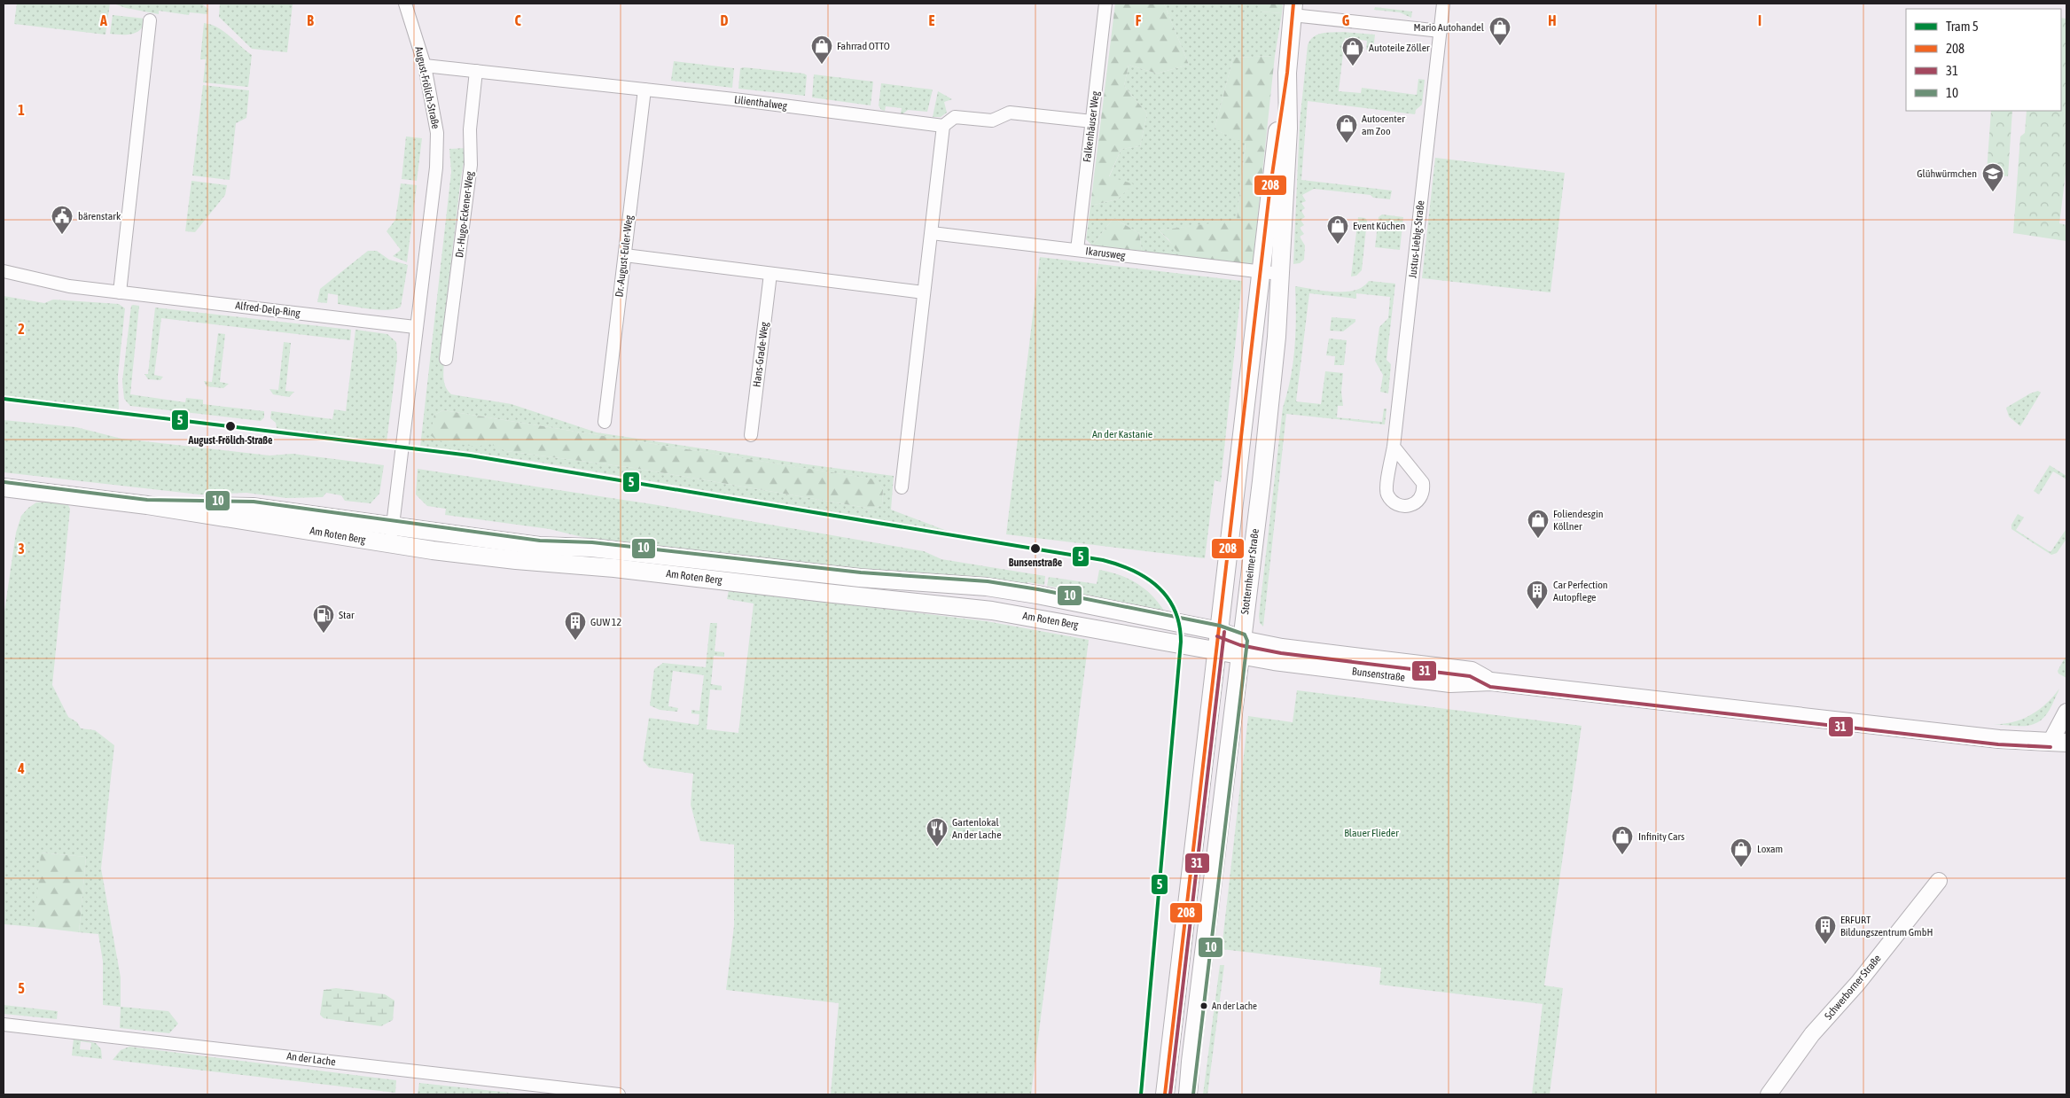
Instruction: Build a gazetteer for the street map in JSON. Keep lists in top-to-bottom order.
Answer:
{
  "streets": {
    "main road": ["Am Roten Berg", "Stotternheimer Straße", "Bunsenstraße"],
    "street": [
      "August-Frölich-Straße",
      "Lilienthalweg",
      "Falkenhäuser Weg",
      "Dr.-Hugo-Eckener-Weg",
      "Justus-Liebig-Straße",
      "Ikarusweg",
      "Dr.-August-Euler-Weg",
      "Alfred-Delp-Ring",
      "Hans-Grade-Weg",
      "Schwerborner Straße",
      "An der Lache"
    ]
  },
  "crossings": [
    ["August-Frölich-Straße", "Lilienthalweg"],
    ["August-Frölich-Straße", "Alfred-Delp-Ring"],
    ["August-Frölich-Straße", "Am Roten Berg"],
    ["Lilienthalweg", "Dr.-Hugo-Eckener-Weg"],
    ["Lilienthalweg", "Dr.-August-Euler-Weg"],
    ["Falkenhäuser Weg", "Ikarusweg"],
    ["Ikarusweg", "Stotternheimer Straße"],
    ["Am Roten Berg", "Stotternheimer Straße"],
    ["Am Roten Berg", "Bunsenstraße"],
    ["Stotternheimer Straße", "Bunsenstraße"]
  ],
  "parks": ["An der Kastanie", "Blauer Flieder"],
  "places": {
    "shop": [
      "Mario Autohandel",
      "Fahrrad OTTO",
      "Autoteile Zöller",
      "Autocenter am Zoo",
      "Event Küchen",
      "Foliendesgin Köllner",
      "Infinity Cars",
      "Loxam"
    ],
    "school or university": ["Glühwürmchen"],
    "public building": ["bärenstark"],
    "other": ["August-Frölich-Straße", "Bunsenstraße", "An der Lache"],
    "building": ["Car Perfection Autopflege", "GUW 12", "ERFURT Bildungszentrum GmbH"],
    "fuel station": ["Star"],
    "restaurant": ["Gartenlokal An der Lache"]
  },
  "lines": [
    "transit line 208",
    "tram line 5",
    "transit line 10",
    "transit line 31"
  ],
  "legend": [
    "Tram 5",
    "208",
    "31",
    "10"
  ],
  "grid": {
    "columns": [
      "A",
      "B",
      "C",
      "D",
      "E",
      "F",
      "G",
      "H",
      "I"
    ],
    "rows": [
      "1",
      "2",
      "3",
      "4",
      "5"
    ]
  }
}
